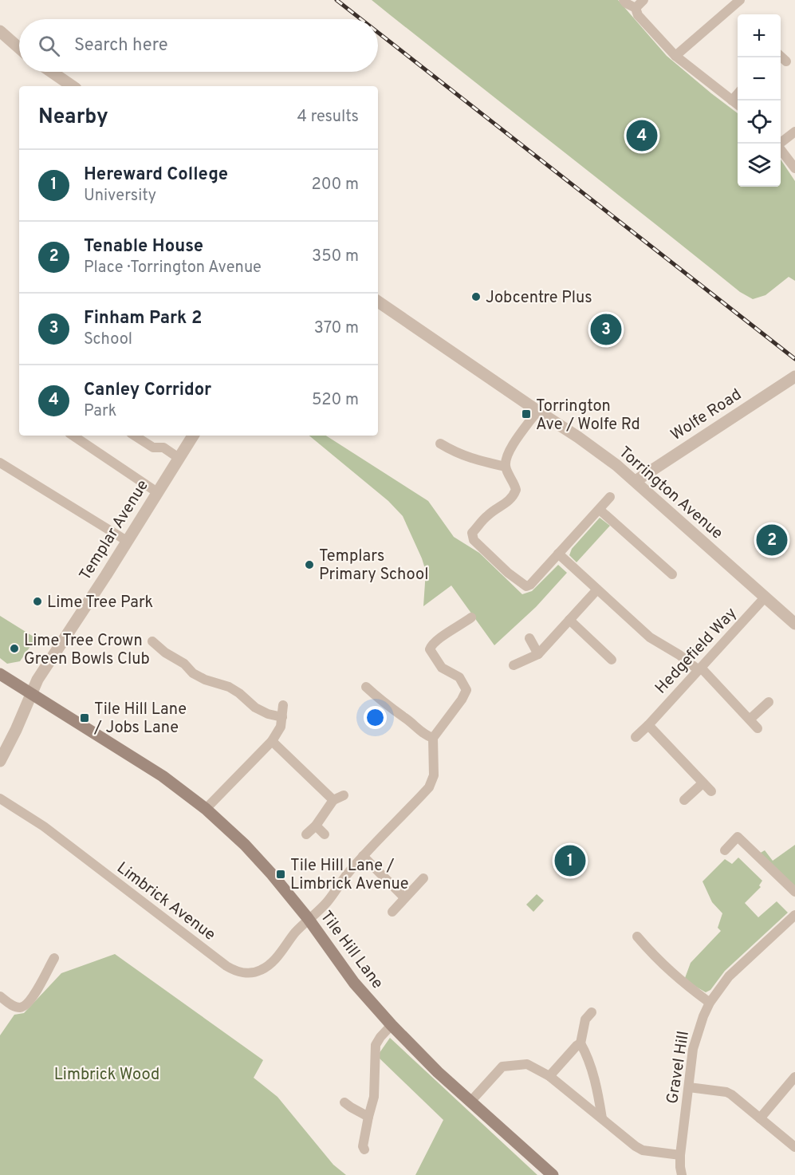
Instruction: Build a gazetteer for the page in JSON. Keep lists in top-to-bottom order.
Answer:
{
  "streets": {
    "main road": ["Tile Hill Lane"],
    "street": [
      "Wolfe Road",
      "Torrington Avenue",
      "Templar Avenue",
      "Hedgefield Way",
      "Limbrick Avenue",
      "Gravel Hill"
    ]
  },
  "crossings": [
    ["Wolfe Road", "Torrington Avenue"],
    ["Torrington Avenue", "Hedgefield Way"],
    ["Templar Avenue", "Tile Hill Lane"],
    ["Limbrick Avenue", "Tile Hill Lane"]
  ],
  "parks": ["Limbrick Wood"],
  "places": {
    "other": [
      "Jobcentre Plus",
      "Templars Primary School",
      "Lime Tree Park",
      "Lime Tree Crown Green Bowls Club"
    ],
    "transit": ["Torrington Ave / Wolfe Rd", "Tile Hill Lane / Jobs Lane", "Tile Hill Lane / Limbrick Avenue"]
  },
  "page": {
    "map_buttons": ["+", "−"],
    "search": "Search here",
    "heading": ["Nearby", "4 results"],
    "pins": [
      "4",
      "3",
      "2",
      "1"
    ],
    "list": [
      {
        "mark": "1",
        "name": "Hereward College",
        "note": "University",
        "value": "200 m"
      },
      {
        "mark": "2",
        "name": "Tenable House",
        "note": "Place · Torrington Avenue",
        "value": "350 m"
      },
      {
        "mark": "3",
        "name": "Finham Park 2",
        "note": "School",
        "value": "370 m"
      },
      {
        "mark": "4",
        "name": "Canley Corridor",
        "note": "Park",
        "value": "520 m"
      }
    ]
  }
}
